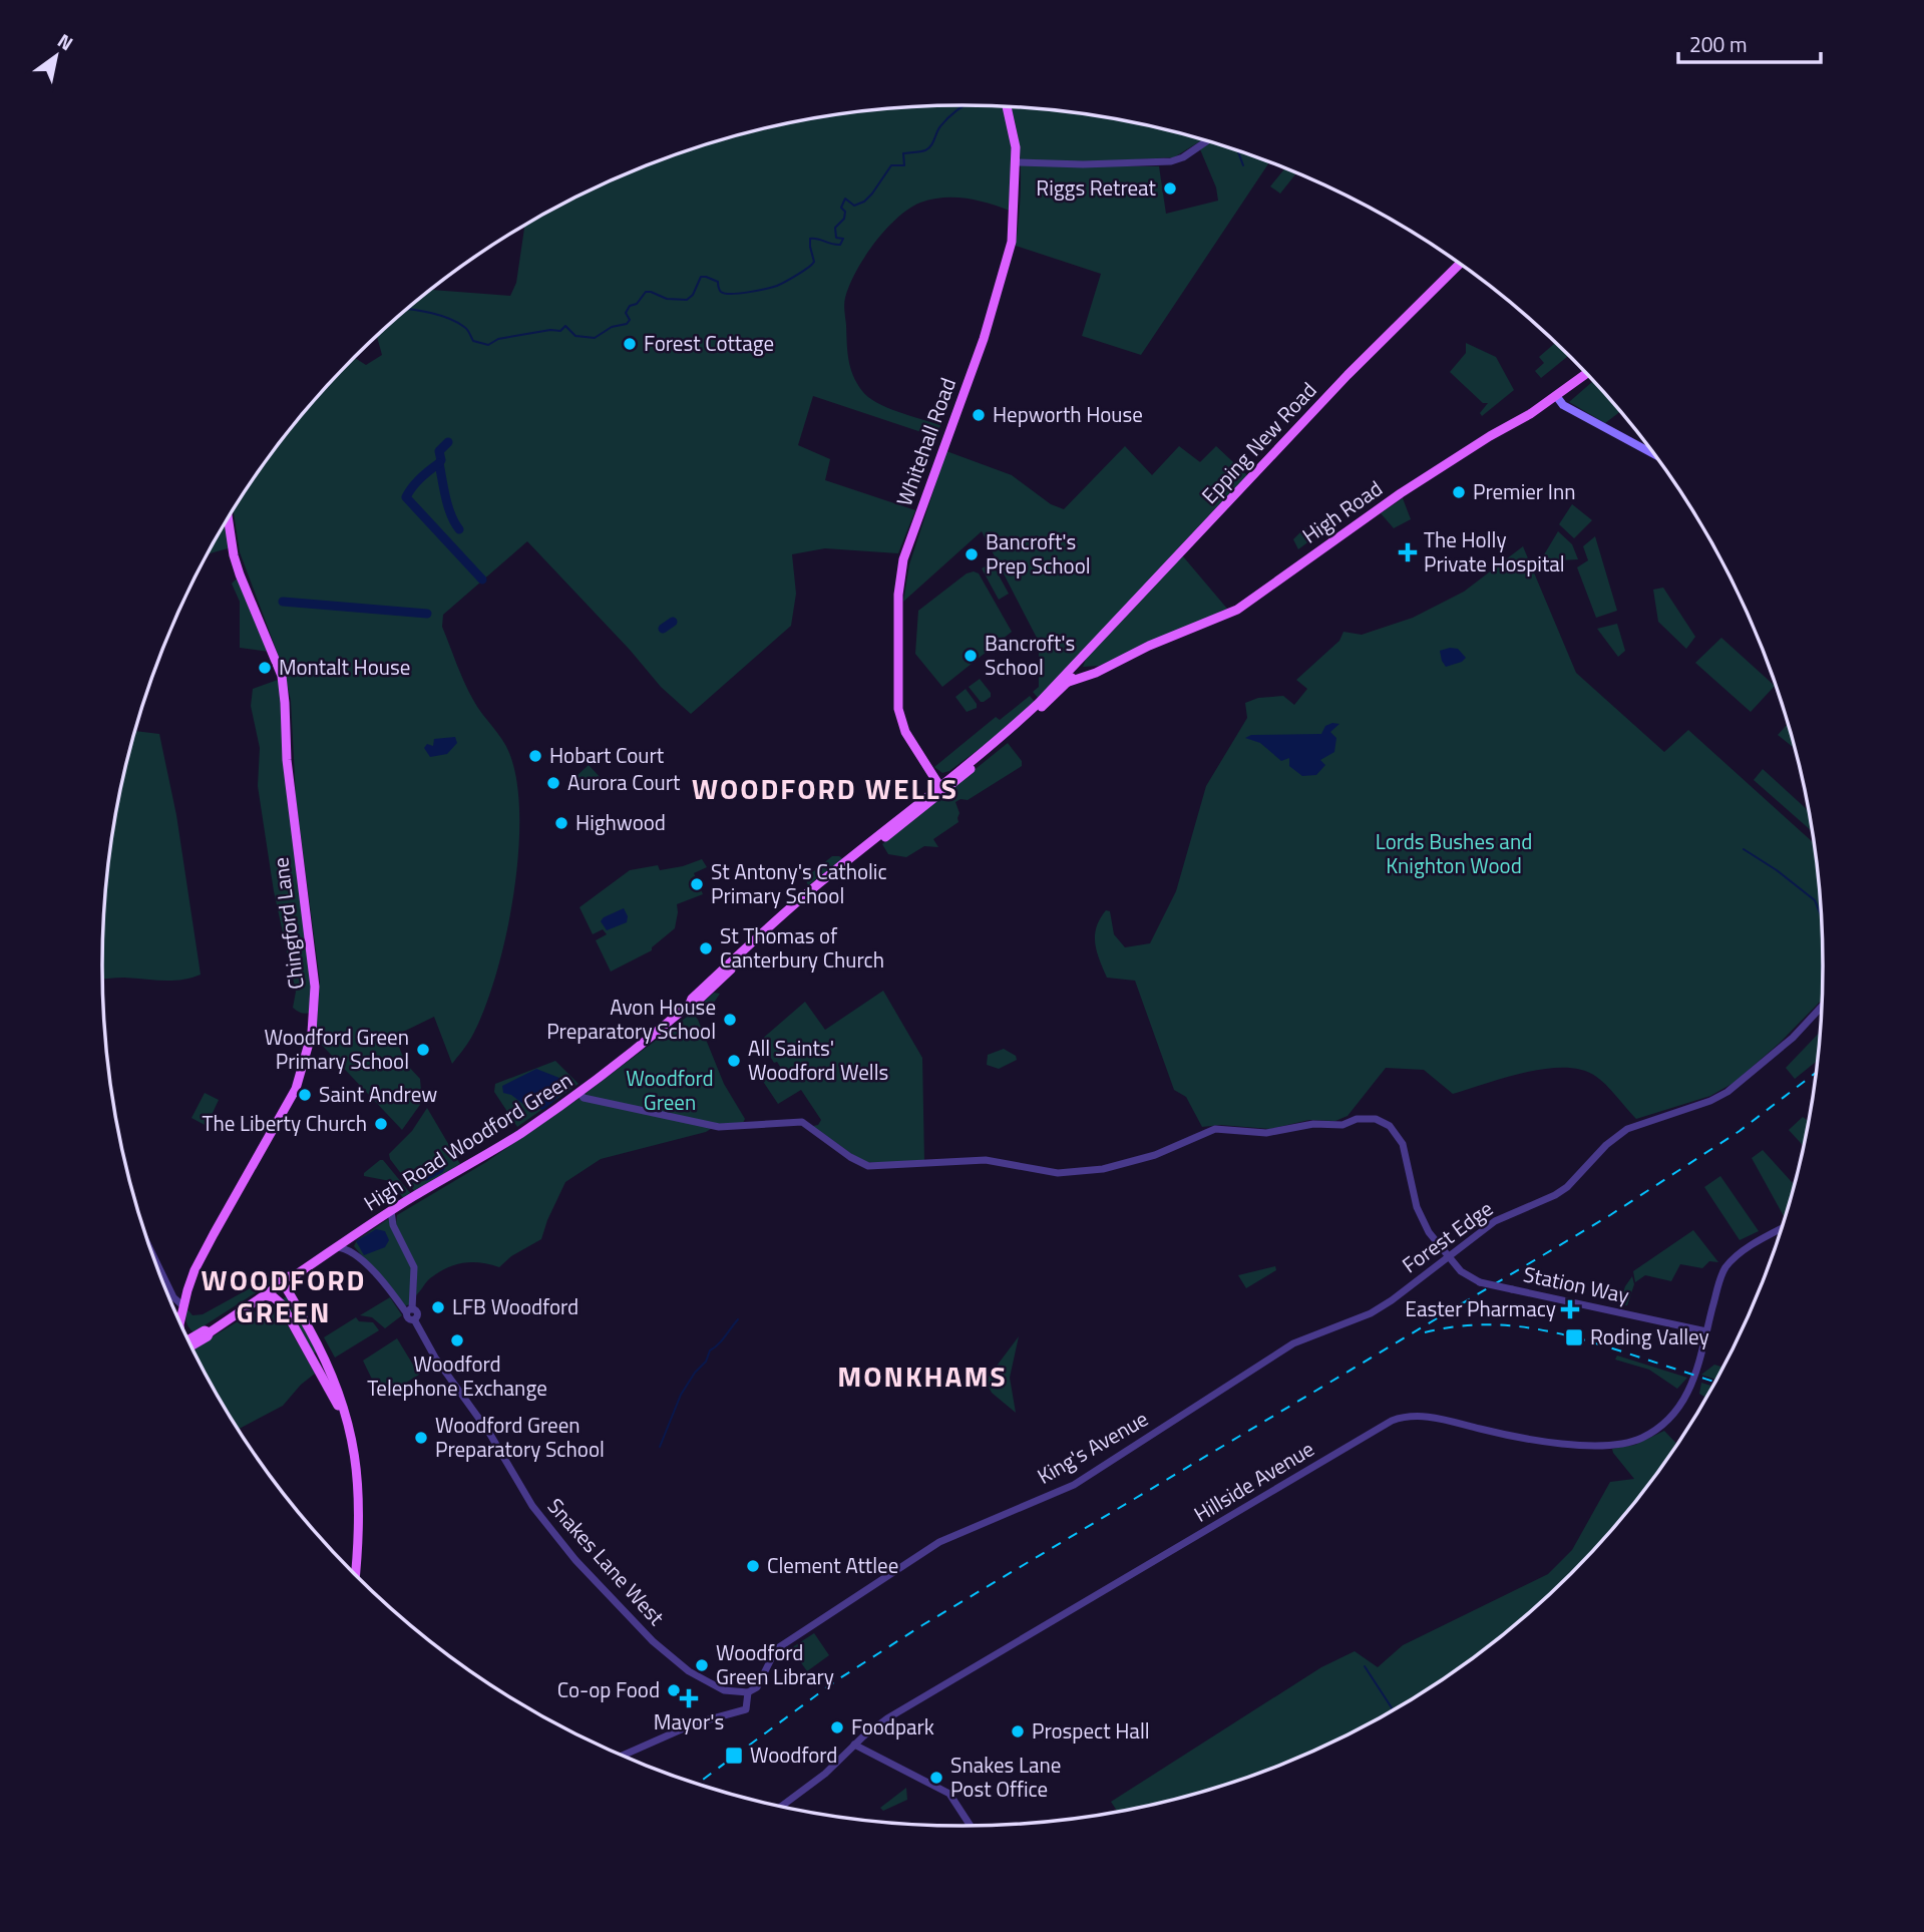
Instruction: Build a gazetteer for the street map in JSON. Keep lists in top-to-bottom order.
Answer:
{
  "streets": {
    "main road": [
      "Whitehall Road",
      "Epping New Road",
      "High Road",
      "Chingford Lane",
      "High Road Woodford Green"
    ],
    "street": [
      "Forest Edge",
      "Station Way",
      "King's Avenue",
      "Hillside Avenue",
      "Snakes Lane West"
    ]
  },
  "crossings": [
    ["Whitehall Road", "High Road Woodford Green"],
    ["Epping New Road", "High Road"],
    ["Epping New Road", "High Road Woodford Green"],
    ["High Road", "High Road Woodford Green"],
    ["High Road Woodford Green", "Station Way"],
    ["Forest Edge", "Station Way"],
    ["Forest Edge", "King's Avenue"],
    ["Station Way", "Hillside Avenue"],
    ["King's Avenue", "Snakes Lane West"]
  ],
  "districts": ["WOODFORD WELLS", "WOODFORD GREEN", "MONKHAMS"],
  "parks": ["Lords Bushes and Knighton Wood", "Woodford Green"],
  "places": {
    "other": [
      "Riggs Retreat",
      "Forest Cottage",
      "Hepworth House",
      "Premier Inn",
      "Bancroft's Prep School",
      "Bancroft's School",
      "Montalt House",
      "Hobart Court",
      "Aurora Court",
      "Highwood",
      "St Antony's Catholic Primary School",
      "St Thomas of Canterbury Church",
      "Avon House Preparatory School",
      "Woodford Green Primary School",
      "All Saints' Woodford Wells",
      "Saint Andrew",
      "The Liberty Church",
      "LFB Woodford",
      "Woodford Telephone Exchange",
      "Woodford Green Preparatory School",
      "Clement Attlee",
      "Woodford Green Library",
      "Co-op Food",
      "Foodpark",
      "Prospect Hall",
      "Snakes Lane Post Office"
    ],
    "health": ["The Holly Private Hospital", "Easter Pharmacy", "Mayor's"],
    "transit": ["Roding Valley", "Woodford"]
  },
  "scale_bar": "200 m",
  "north": "top right"
}
